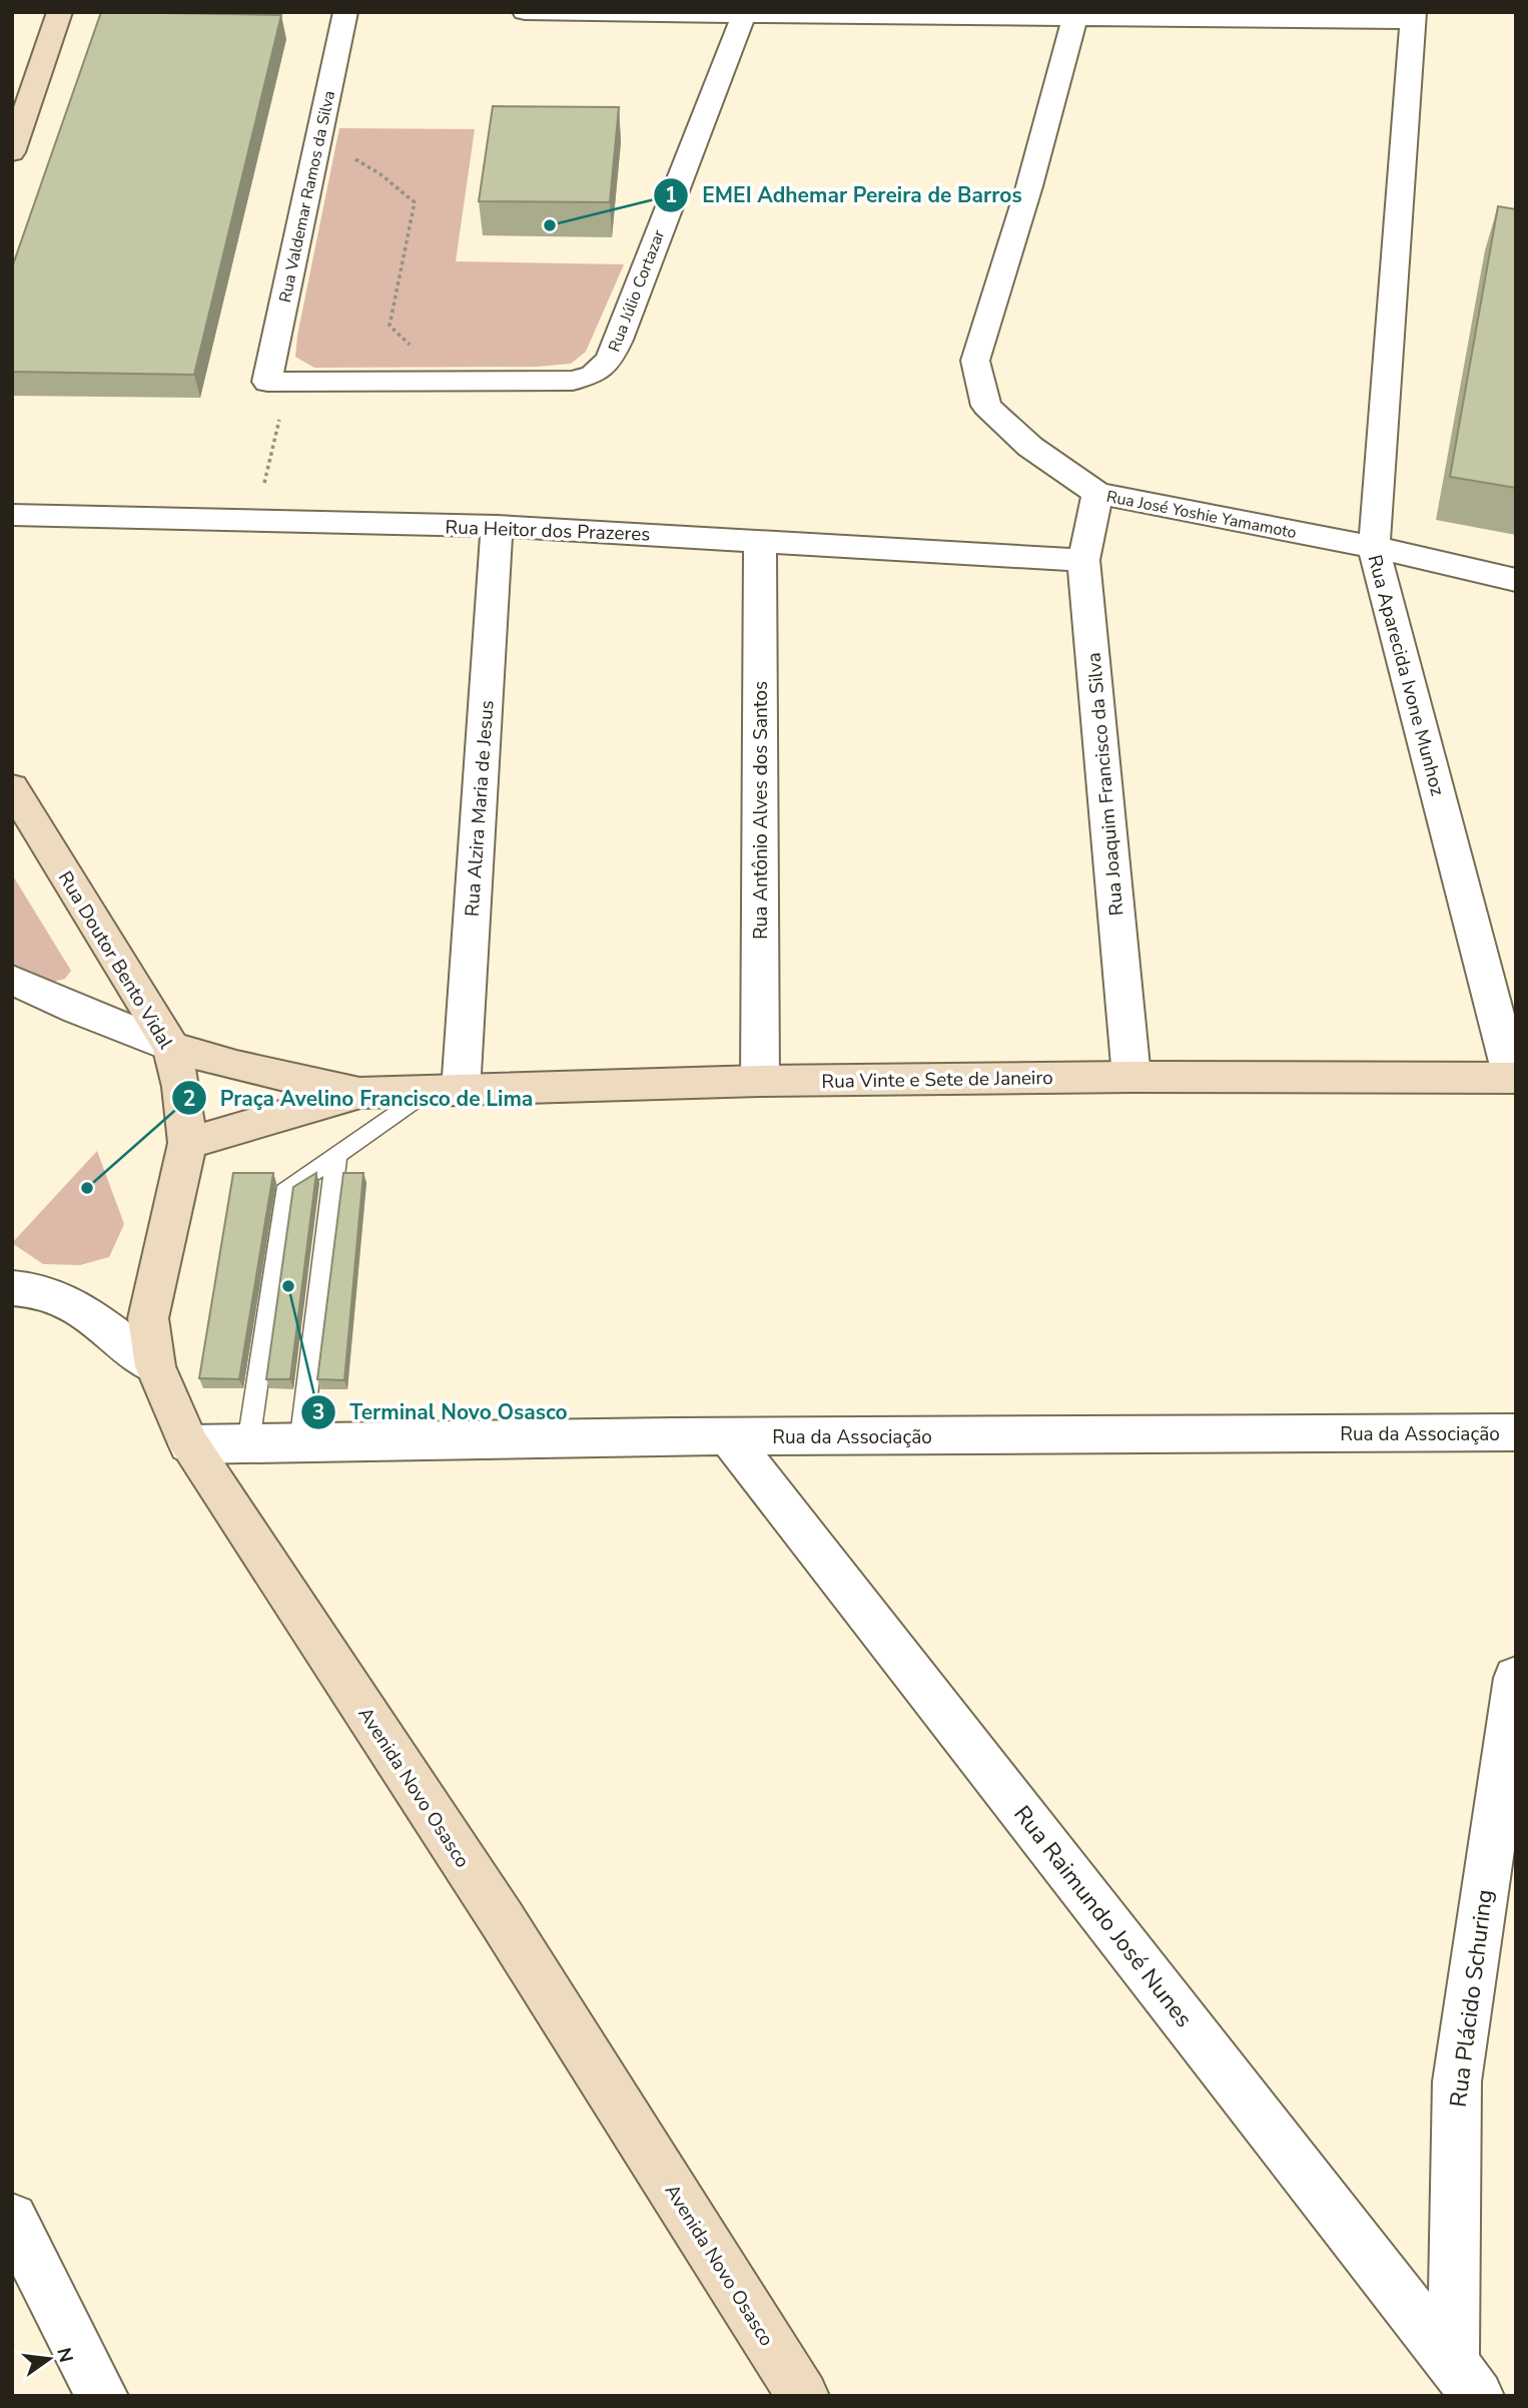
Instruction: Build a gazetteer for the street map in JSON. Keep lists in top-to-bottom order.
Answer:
{
  "streets": {
    "main road": ["Rua Doutor Bento Vidal", "Rua Vinte e Sete de Janeiro", "Avenida Novo Osasco"],
    "street": [
      "Rua Valdemar Ramos da Silva",
      "Rua Júlio Cortazar",
      "Rua José Yoshie Yamamoto",
      "Rua Heitor dos Prazeres",
      "Rua Aparecida Ivone Munhoz",
      "Rua Joaquim Francisco da Silva",
      "Rua Alzira Maria de Jesus",
      "Rua Antônio Alves dos Santos",
      "Rua da Associação",
      "Rua Raimundo José Nunes",
      "Rua Plácido Schuring"
    ]
  },
  "crossings": [
    ["Rua Valdemar Ramos da Silva", "Rua Júlio Cortazar"],
    ["Rua José Yoshie Yamamoto", "Rua Aparecida Ivone Munhoz"],
    ["Rua José Yoshie Yamamoto", "Rua Joaquim Francisco da Silva"],
    ["Rua Heitor dos Prazeres", "Rua Joaquim Francisco da Silva"],
    ["Rua Heitor dos Prazeres", "Rua Alzira Maria de Jesus"],
    ["Rua Heitor dos Prazeres", "Rua Antônio Alves dos Santos"],
    ["Rua Aparecida Ivone Munhoz", "Rua Vinte e Sete de Janeiro"],
    ["Rua Joaquim Francisco da Silva", "Rua Vinte e Sete de Janeiro"],
    ["Rua Alzira Maria de Jesus", "Rua Vinte e Sete de Janeiro"],
    ["Rua Antônio Alves dos Santos", "Rua Vinte e Sete de Janeiro"],
    ["Rua Doutor Bento Vidal", "Rua Vinte e Sete de Janeiro"],
    ["Rua Doutor Bento Vidal", "Avenida Novo Osasco"],
    ["Rua Vinte e Sete de Janeiro", "Avenida Novo Osasco"],
    ["Rua da Associação", "Avenida Novo Osasco"],
    ["Rua da Associação", "Rua Raimundo José Nunes"],
    ["Rua Raimundo José Nunes", "Rua Plácido Schuring"]
  ],
  "places": ["EMEI Adhemar Pereira de Barros", "Praça Avelino Francisco de Lima", "Terminal Novo Osasco"],
  "north": "right"
}
